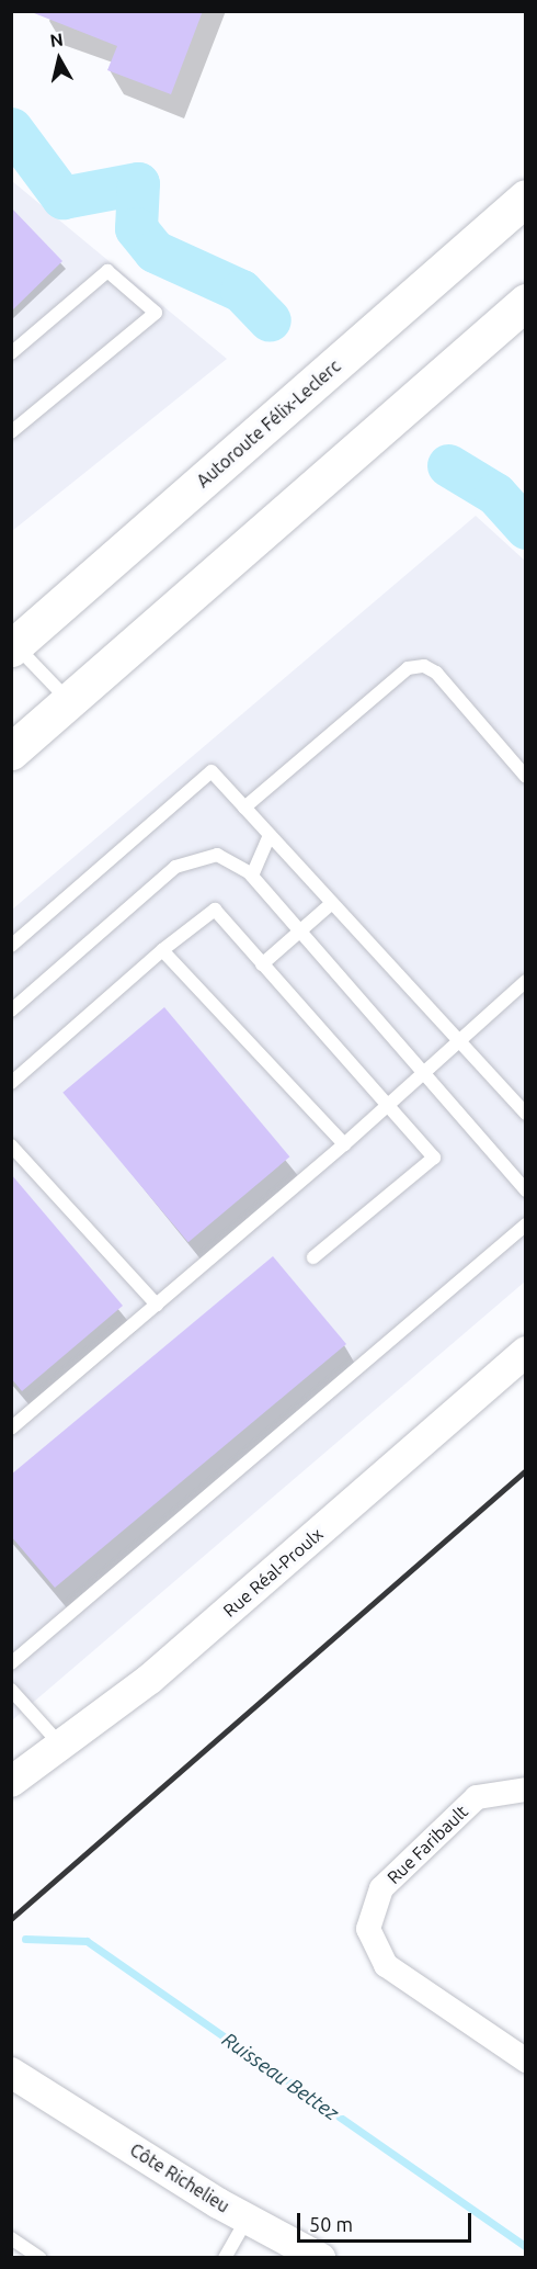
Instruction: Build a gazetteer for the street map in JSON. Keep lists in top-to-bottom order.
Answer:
{
  "streets": {
    "highway": ["Autoroute Félix-Leclerc"],
    "street": ["Rue Réal-Proulx", "Rue Faribault", "Côte Richelieu"]
  },
  "water": ["Ruisseau Bettez"],
  "scale_bar": "50 m",
  "north": "top"
}
